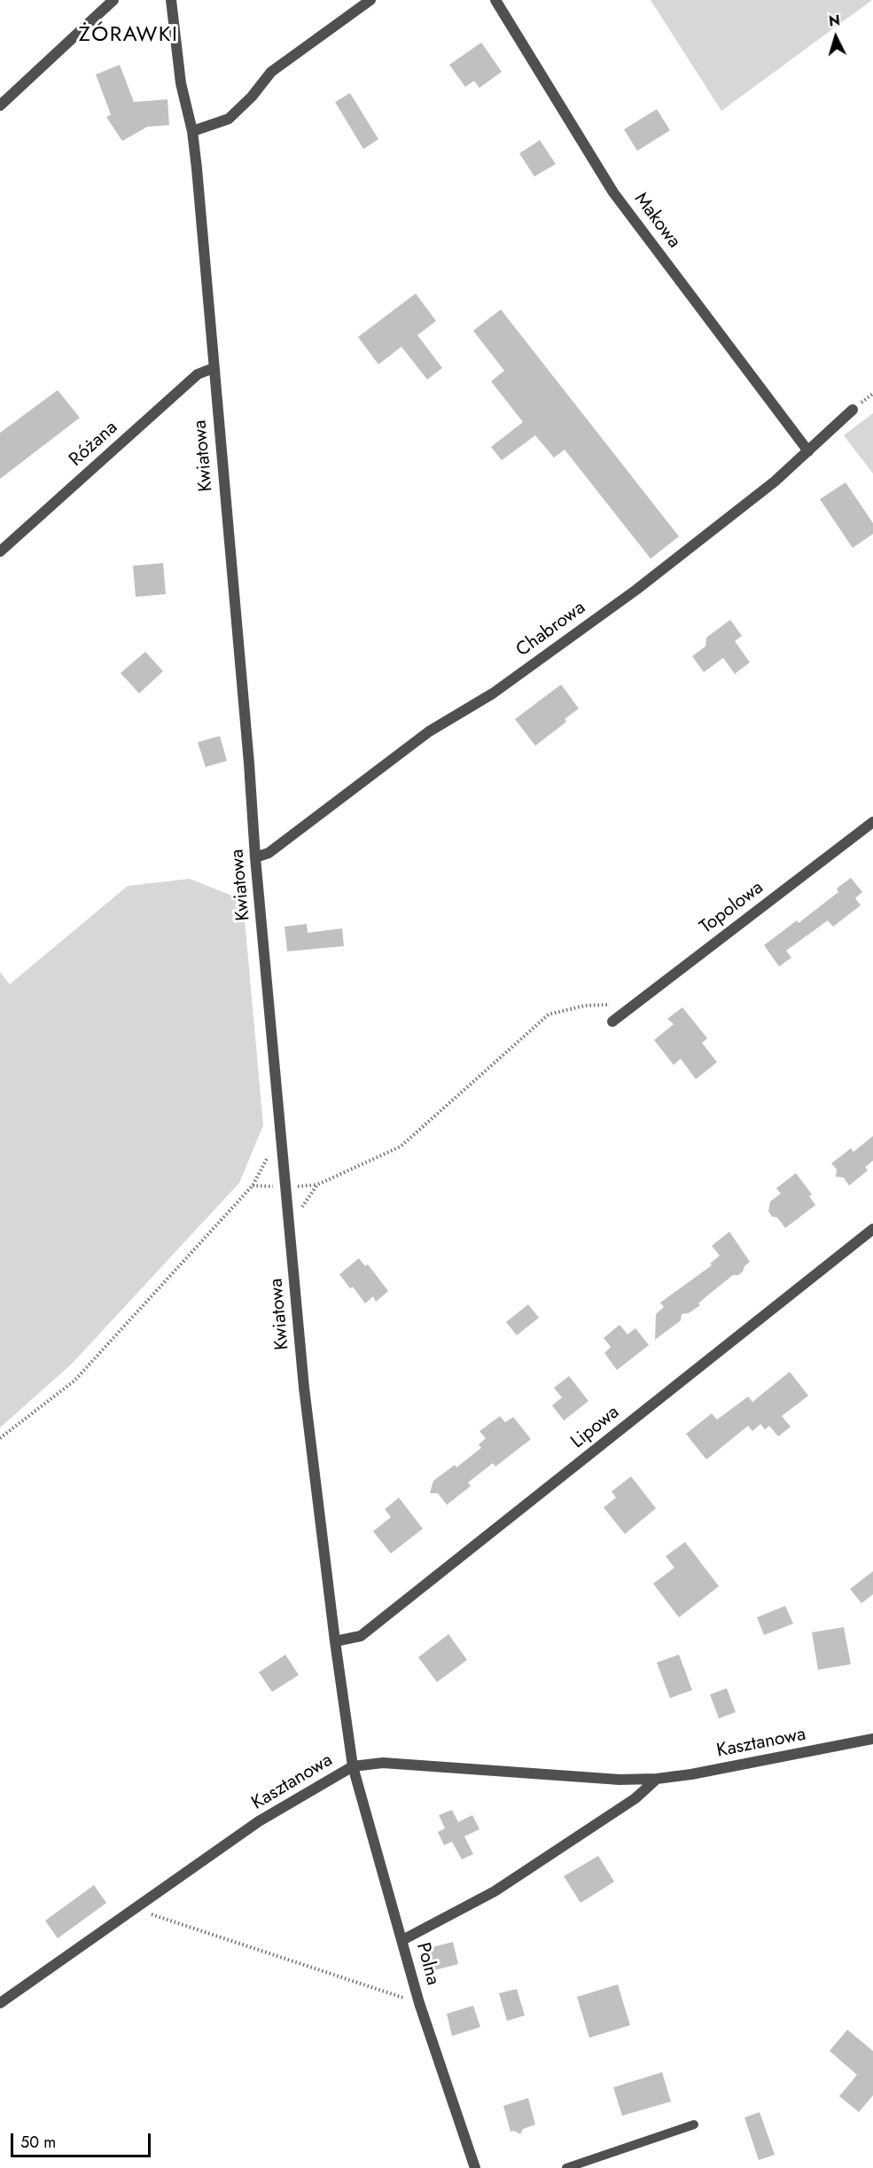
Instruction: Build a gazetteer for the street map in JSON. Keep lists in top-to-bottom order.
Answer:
{
  "streets": {
    "street": [
      "Makowa",
      "Różana",
      "Kwiatowa",
      "Chabrowa",
      "Topolowa",
      "Lipowa",
      "Kasztanowa",
      "Polna"
    ]
  },
  "crossings": [
    ["Makowa", "Chabrowa"],
    ["Różana", "Kwiatowa"],
    ["Kwiatowa", "Chabrowa"],
    ["Kwiatowa", "Lipowa"],
    ["Kwiatowa", "Kasztanowa"],
    ["Kwiatowa", "Polna"],
    ["Kasztanowa", "Polna"]
  ],
  "districts": ["ŻÓRAWKI"],
  "scale_bar": "50 m",
  "north": "top"
}
